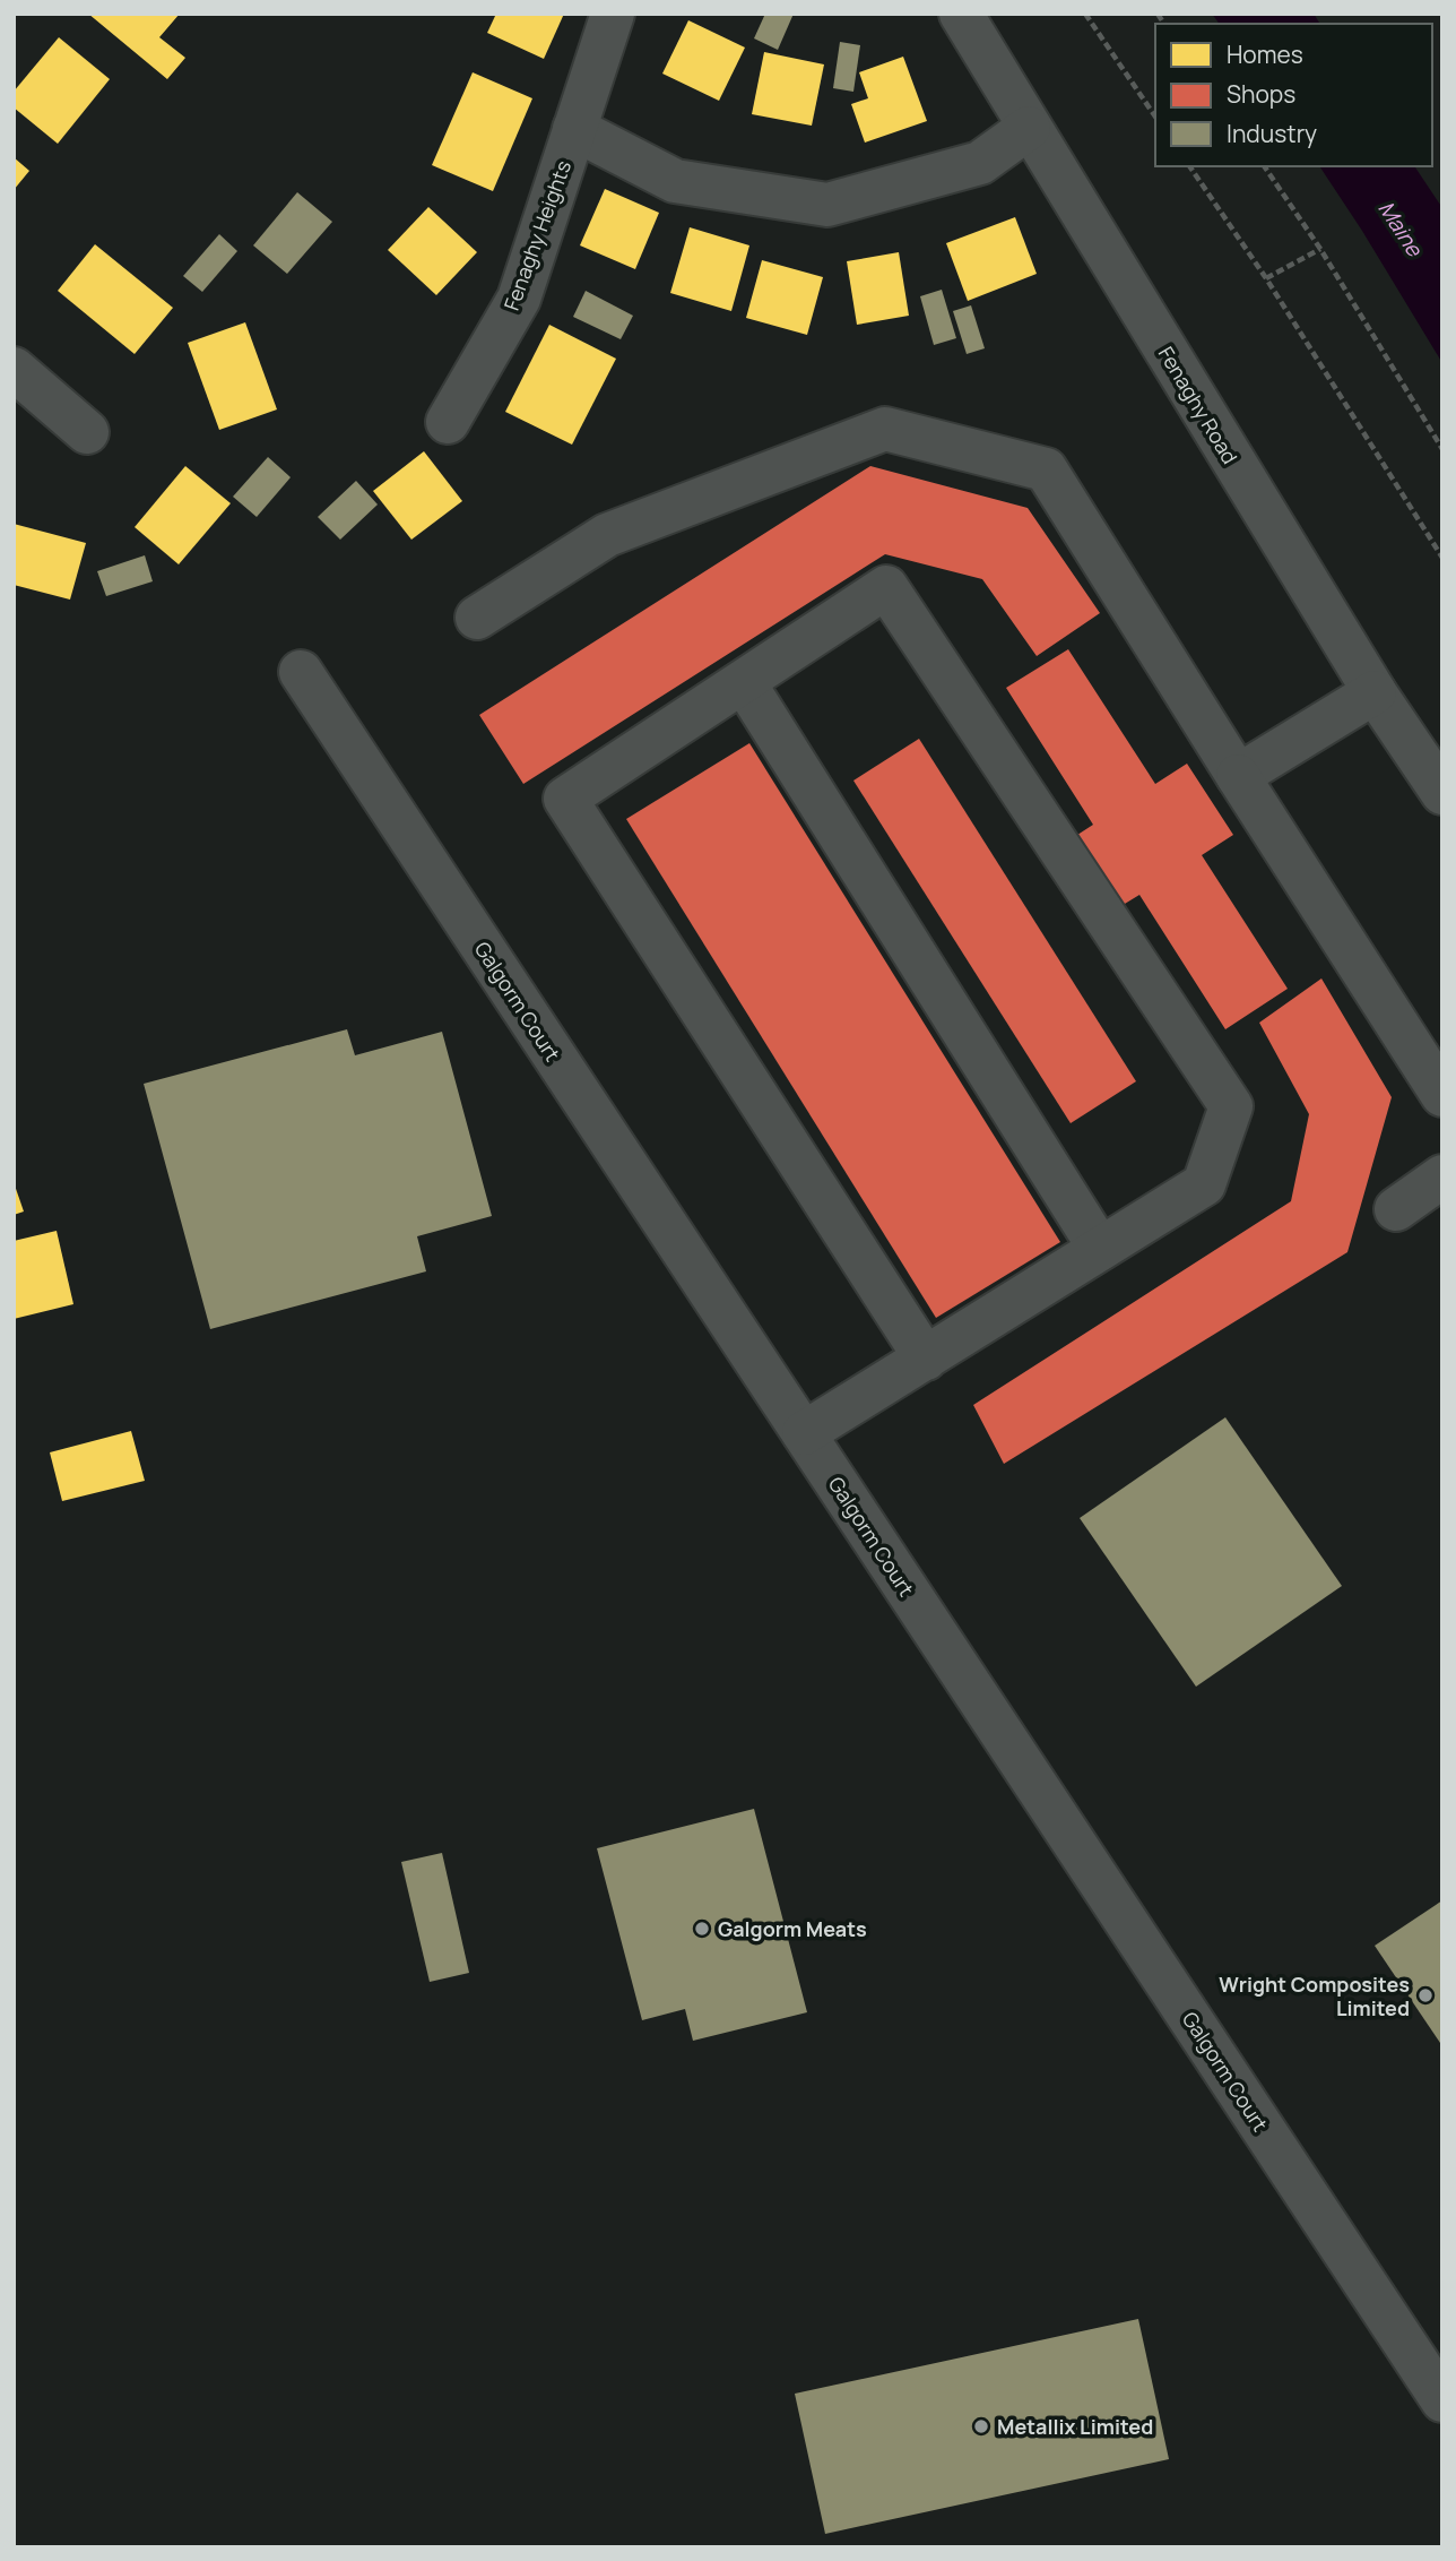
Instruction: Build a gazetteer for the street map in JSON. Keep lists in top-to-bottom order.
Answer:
{
  "streets": {
    "street": ["Fenaghy Heights", "Fenaghy Road", "Galgorm Court"]
  },
  "water": ["Maine"],
  "places": ["Galgorm Meats", "Wright Composites Limited", "Metallix Limited"],
  "legend": ["Homes", "Shops", "Industry"]
}
